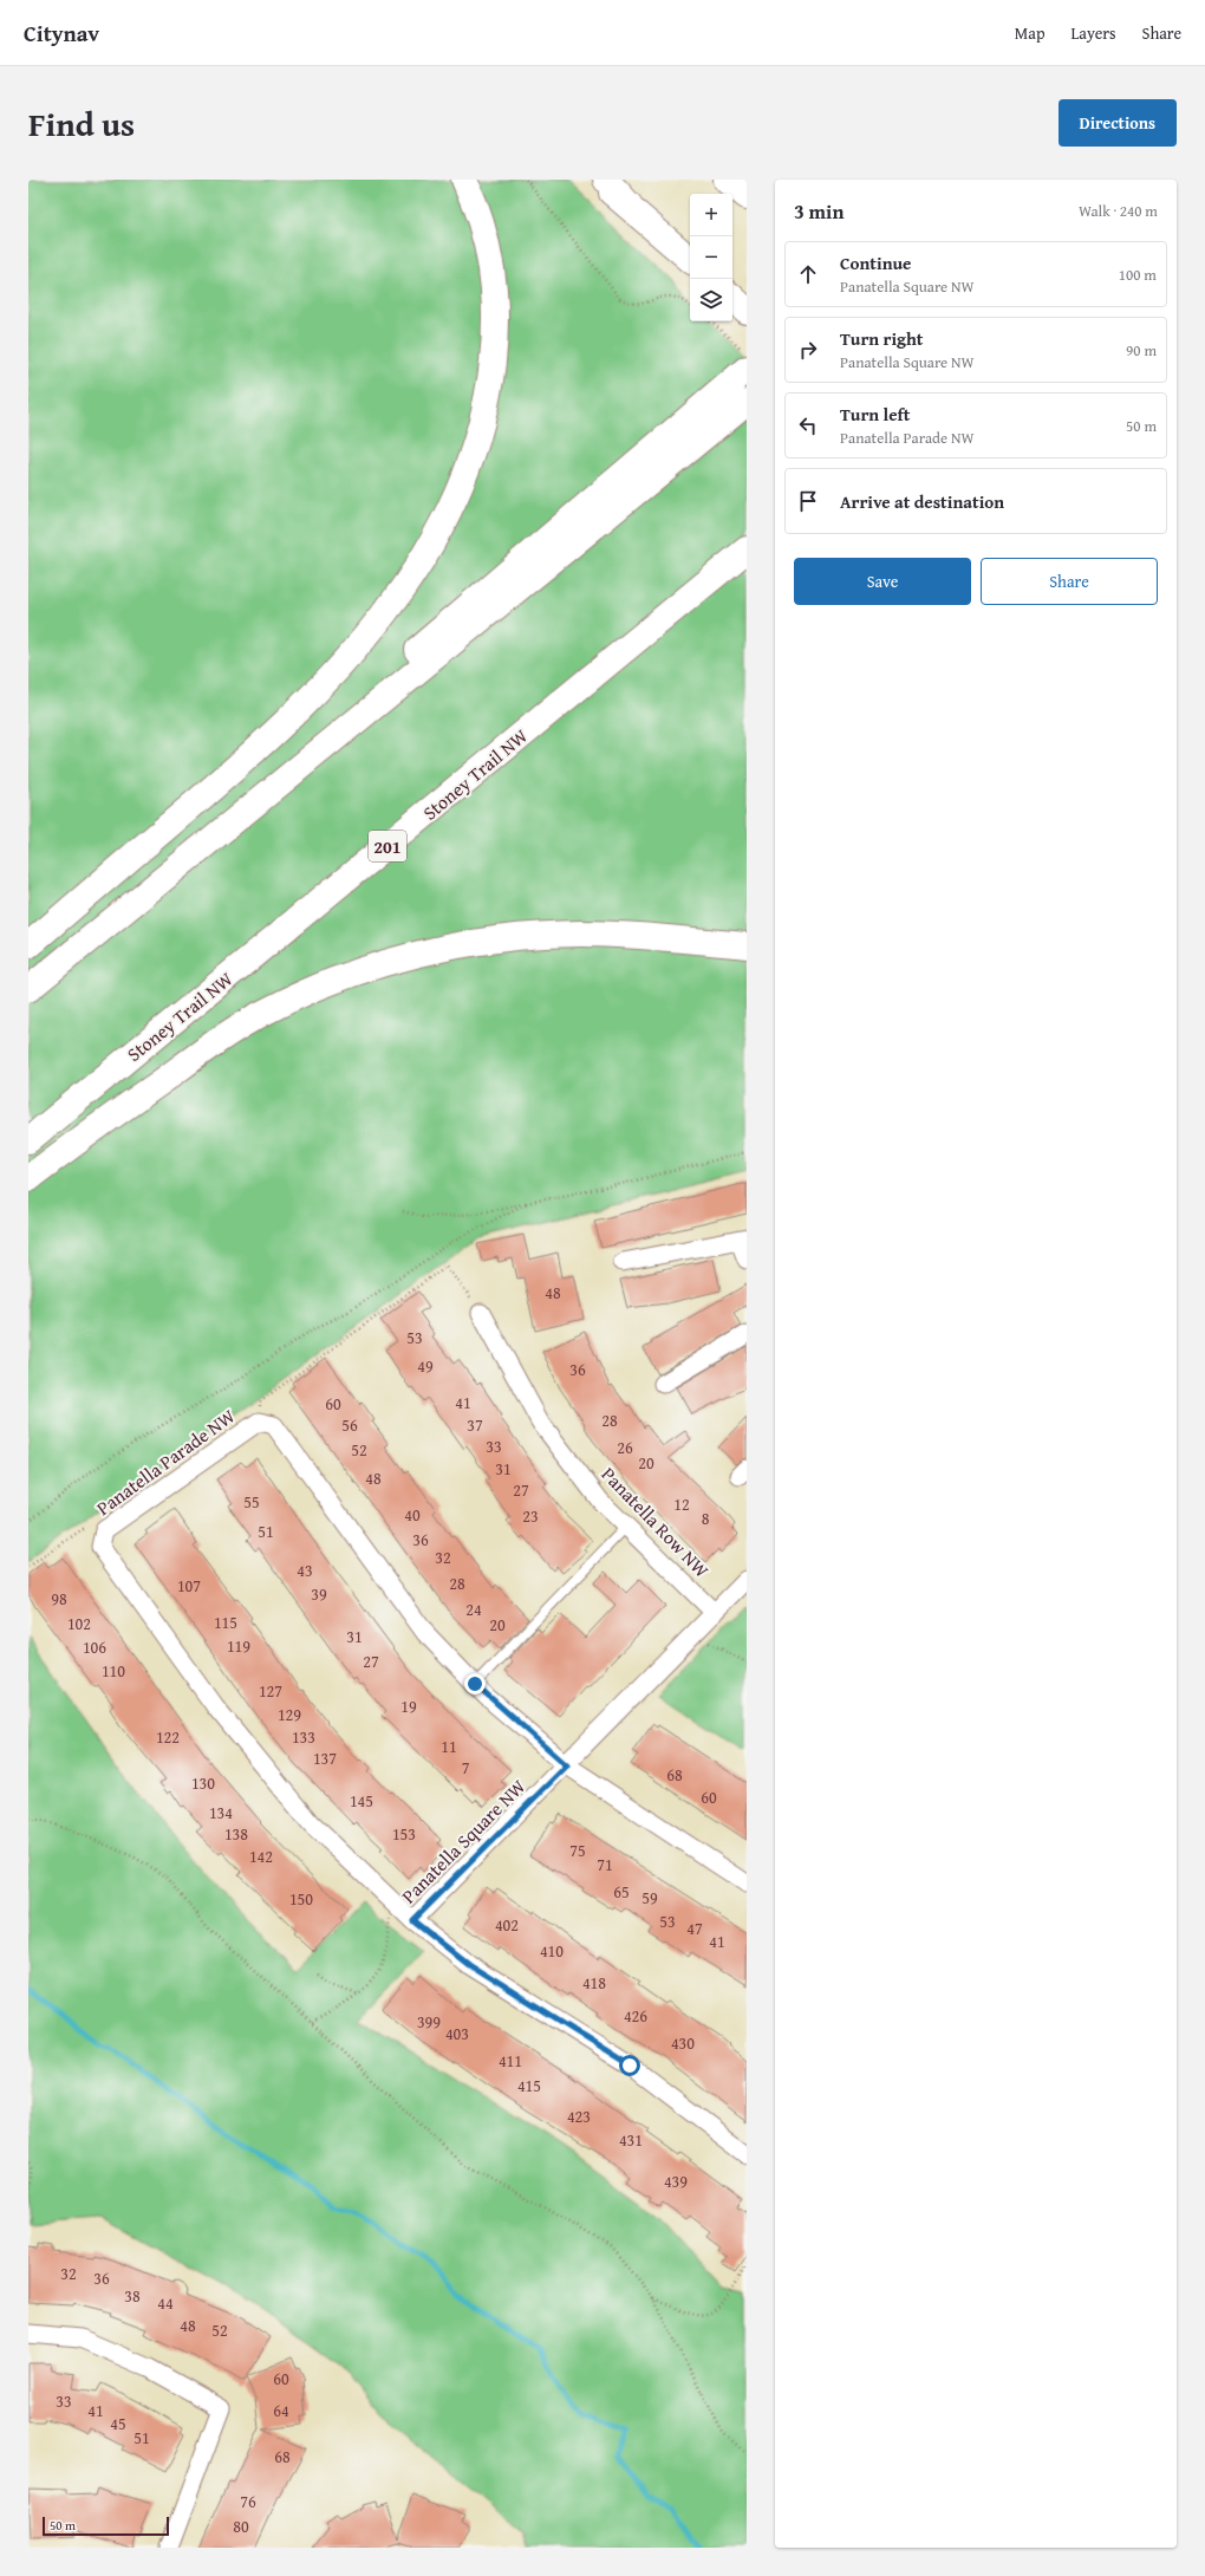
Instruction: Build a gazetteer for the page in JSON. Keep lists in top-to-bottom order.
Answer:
{
  "streets": {
    "main road": ["Stoney Trail NW", "201"],
    "street": ["Panatella Parade NW", "Panatella Row NW", "Panatella Square NW"]
  },
  "crossings": [
    ["Panatella Parade NW", "Panatella Square NW"],
    ["Panatella Row NW", "Panatella Square NW"]
  ],
  "house_numbers": [
    "48",
    "53",
    "49",
    "36",
    "41",
    "60",
    "28",
    "56",
    "37",
    "33",
    "26",
    "52",
    "20",
    "31",
    "48",
    "27",
    "55",
    "12",
    "40",
    "23",
    "8",
    "51",
    "36",
    "32",
    "43",
    "28",
    "107",
    "39",
    "98",
    "24",
    "115",
    "102",
    "20",
    "31",
    "119",
    "106",
    "27",
    "110",
    "127",
    "19",
    "129",
    "122",
    "133",
    "11",
    "137",
    "7",
    "68",
    "130",
    "60",
    "145",
    "134",
    "138",
    "153",
    "75",
    "142",
    "71",
    "65",
    "59",
    "150",
    "53",
    "402",
    "47",
    "41",
    "410",
    "418",
    "426",
    "399",
    "403",
    "430",
    "411",
    "415",
    "423",
    "431",
    "439",
    "32",
    "36",
    "38",
    "44",
    "48",
    "52",
    "60",
    "33",
    "41",
    "64",
    "45",
    "51",
    "68",
    "76",
    "80"
  ],
  "scale_bar": "50 m",
  "page": {
    "header": "Citynav",
    "nav": ["Map", "Layers", "Share"],
    "title": "Find us",
    "buttons": [
      "Directions",
      ["Save", "Share"]
    ],
    "heading": ["3 min", "Walk · 240 m"],
    "map_buttons": ["+", "−"],
    "list": [
      ["Continue", "Panatella Square NW", "100 m"],
      ["Turn right", "Panatella Square NW", "90 m"],
      ["Turn left", "Panatella Parade NW", "50 m"],
      "Arrive at destination"
    ],
    "scale": "50 m"
  }
}
